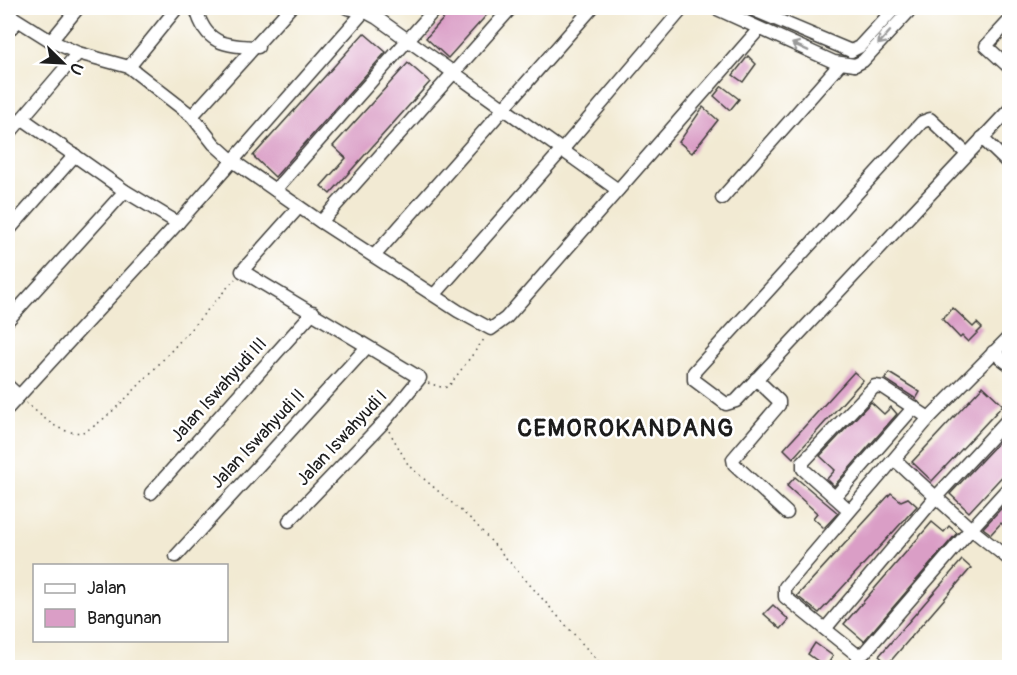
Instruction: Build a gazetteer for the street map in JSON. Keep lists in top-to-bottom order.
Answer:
{
  "streets": {
    "street": ["Jalan Iswahyudi III", "Jalan Iswahyudi I", "Jalan Iswahyudi II"]
  },
  "districts": ["CEMOROKANDANG"],
  "legend": ["Jalan", "Bangunan"],
  "north": "bottom right"
}
